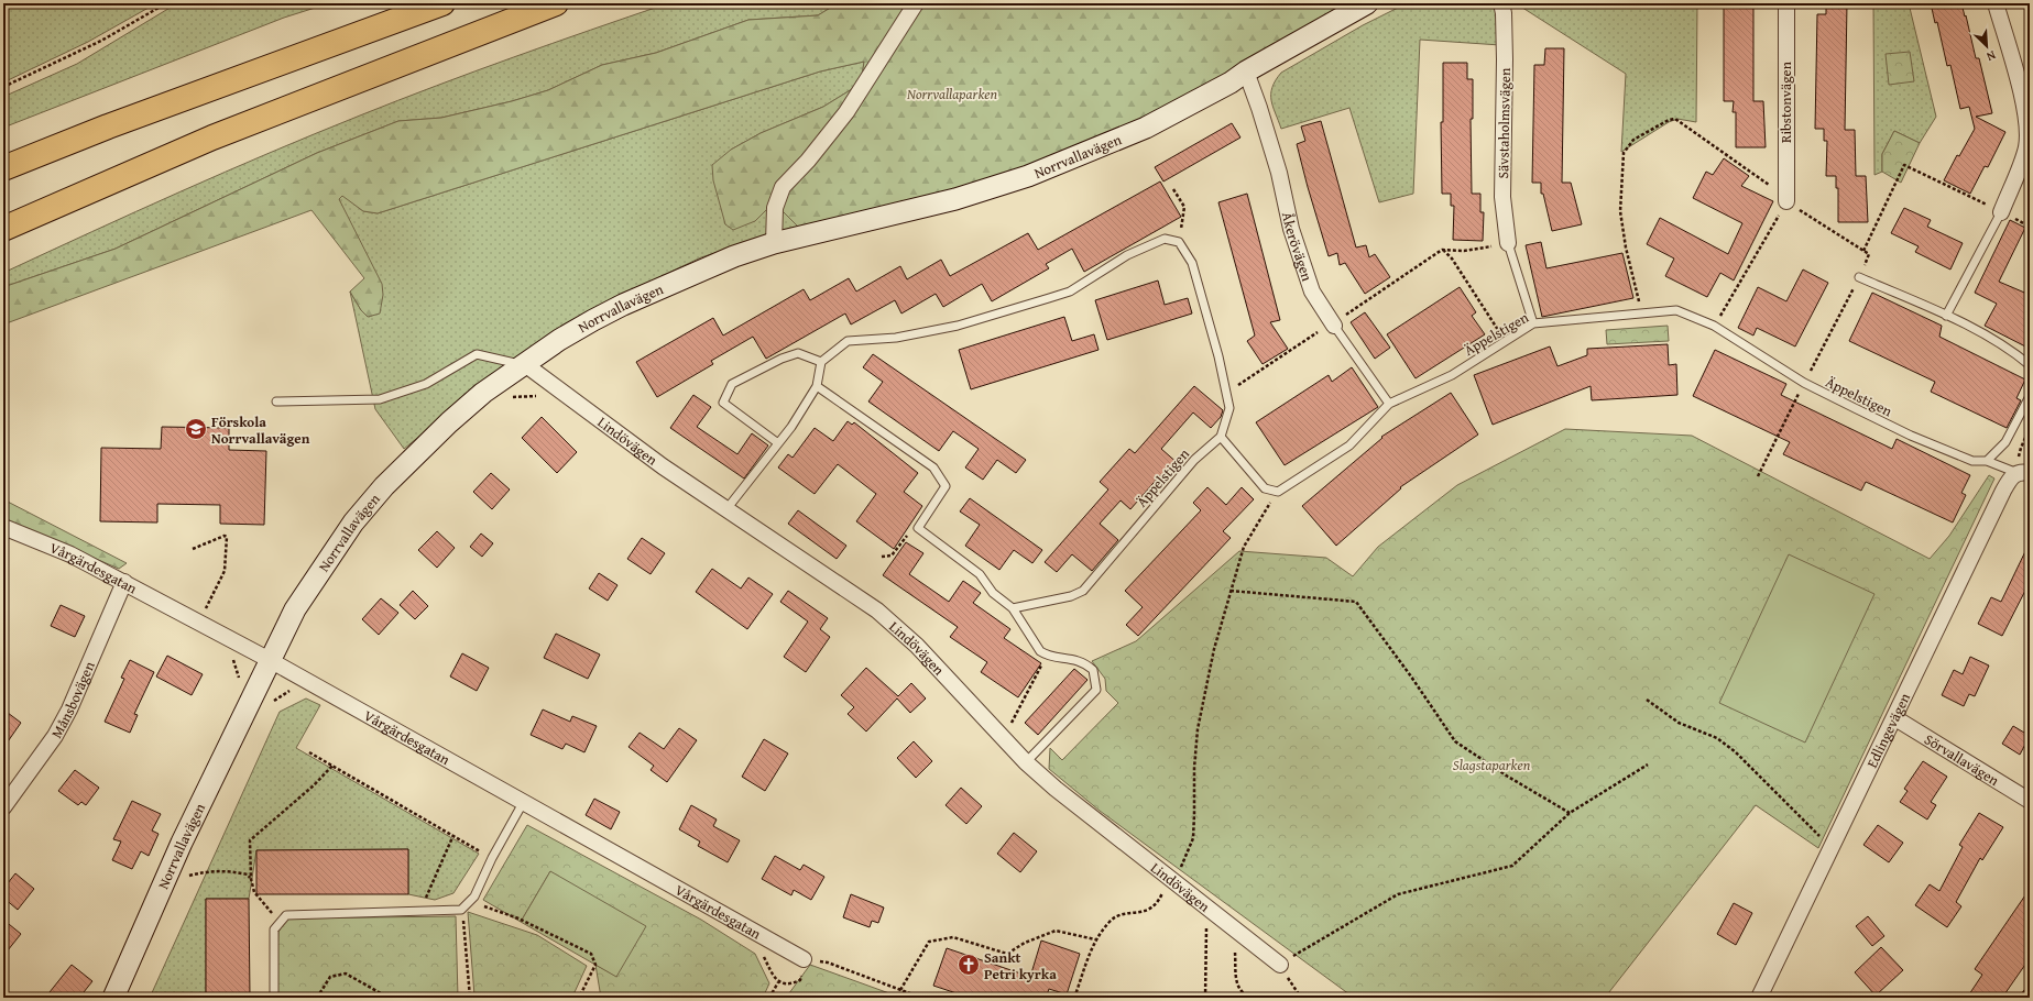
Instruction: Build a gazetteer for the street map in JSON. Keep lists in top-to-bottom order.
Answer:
{
  "streets": {
    "street": [
      "Ribstonvägen",
      "Sävstaholmsvägen",
      "Norrvallavägen",
      "Åkerövägen",
      "Lindövägen",
      "Vårgärdesgatan",
      "Månsbovägen",
      "Edlingevägen",
      "Sörvallavägen"
    ],
    "lane": ["Äppelstigen"]
  },
  "crossings": [
    ["Norrvallavägen", "Åkerövägen"],
    ["Norrvallavägen", "Lindövägen"],
    ["Norrvallavägen", "Vårgärdesgatan"],
    ["Åkerövägen", "Äppelstigen"],
    ["Äppelstigen", "Edlingevägen"],
    ["Vårgärdesgatan", "Månsbovägen"],
    ["Edlingevägen", "Sörvallavägen"]
  ],
  "parks": ["Norrvallaparken", "Slagstaparken"],
  "places": {
    "school or university": ["Förskola Norrvallavägen"],
    "church": ["Sankt Petri kyrka"]
  },
  "north": "bottom right"
}
